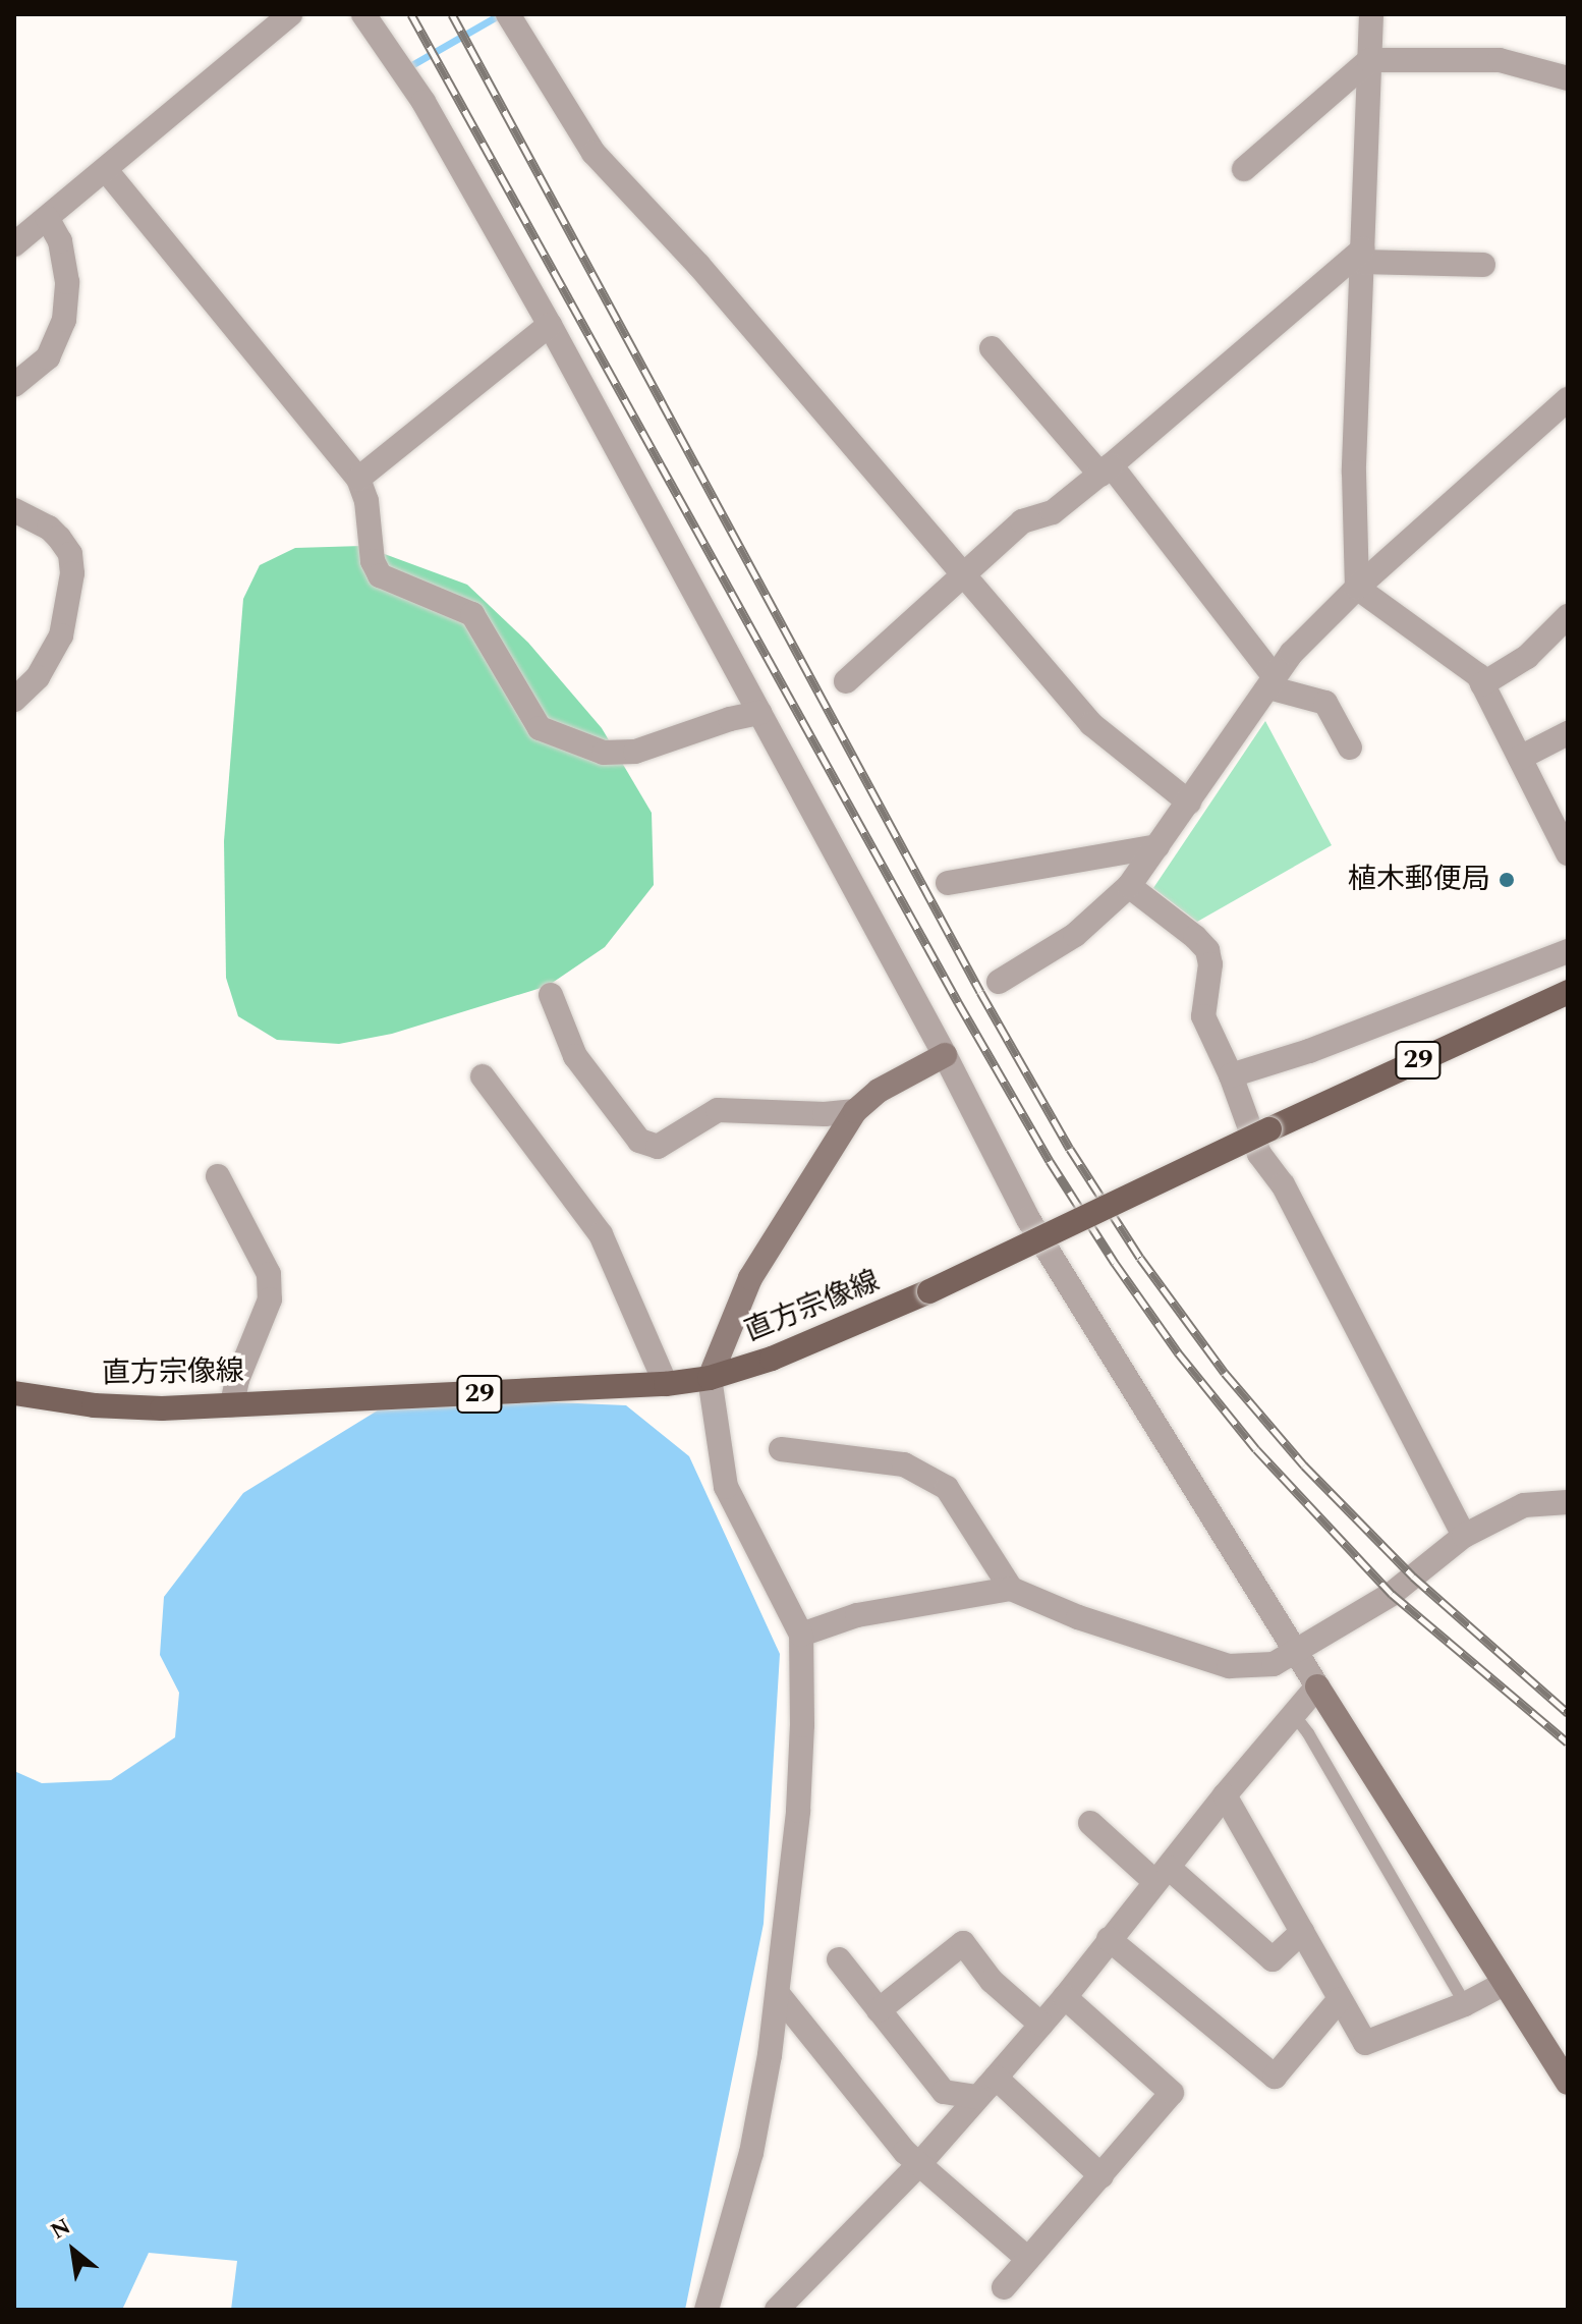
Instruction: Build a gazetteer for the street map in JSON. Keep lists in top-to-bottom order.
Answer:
{
  "streets": {
    "main road": ["29", "直方宗像線"]
  },
  "places": ["植木郵便局"],
  "north": "top left"
}
